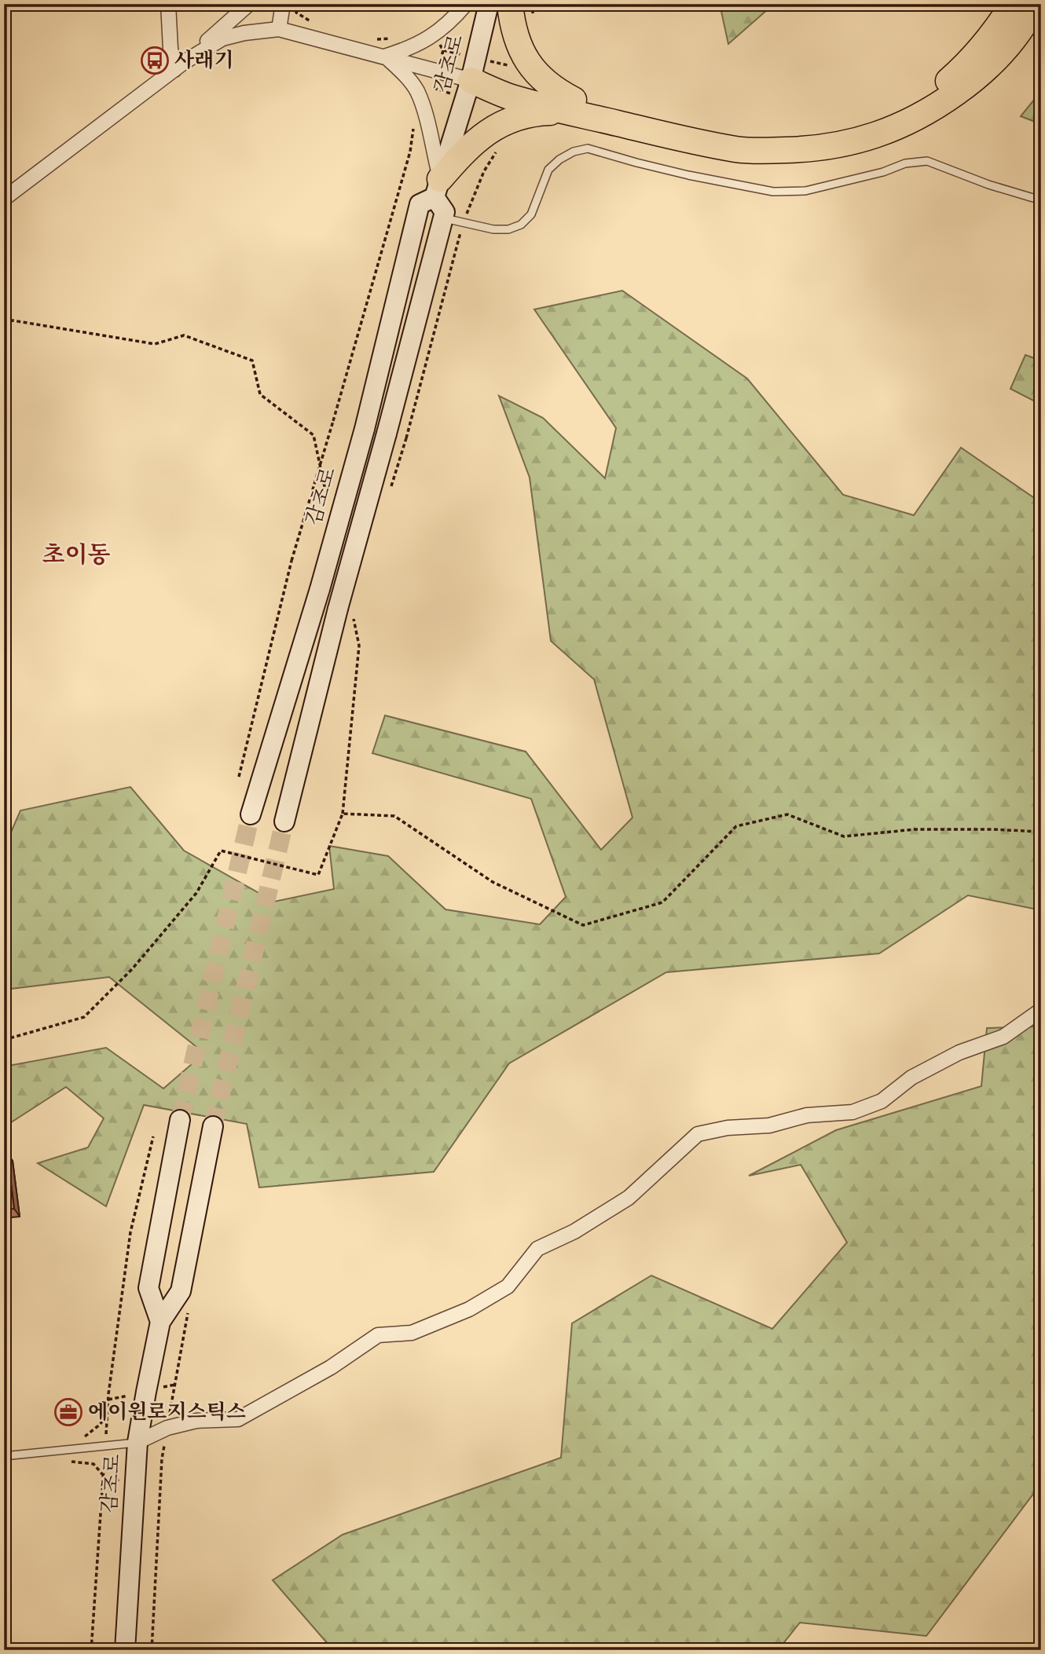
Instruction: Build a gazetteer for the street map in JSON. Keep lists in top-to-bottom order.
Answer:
{
  "streets": {
    "main road": ["감초로"]
  },
  "districts": ["초이동"],
  "places": {
    "bus stop": ["사래기"],
    "office": ["에이원로지스틱스"]
  }
}
